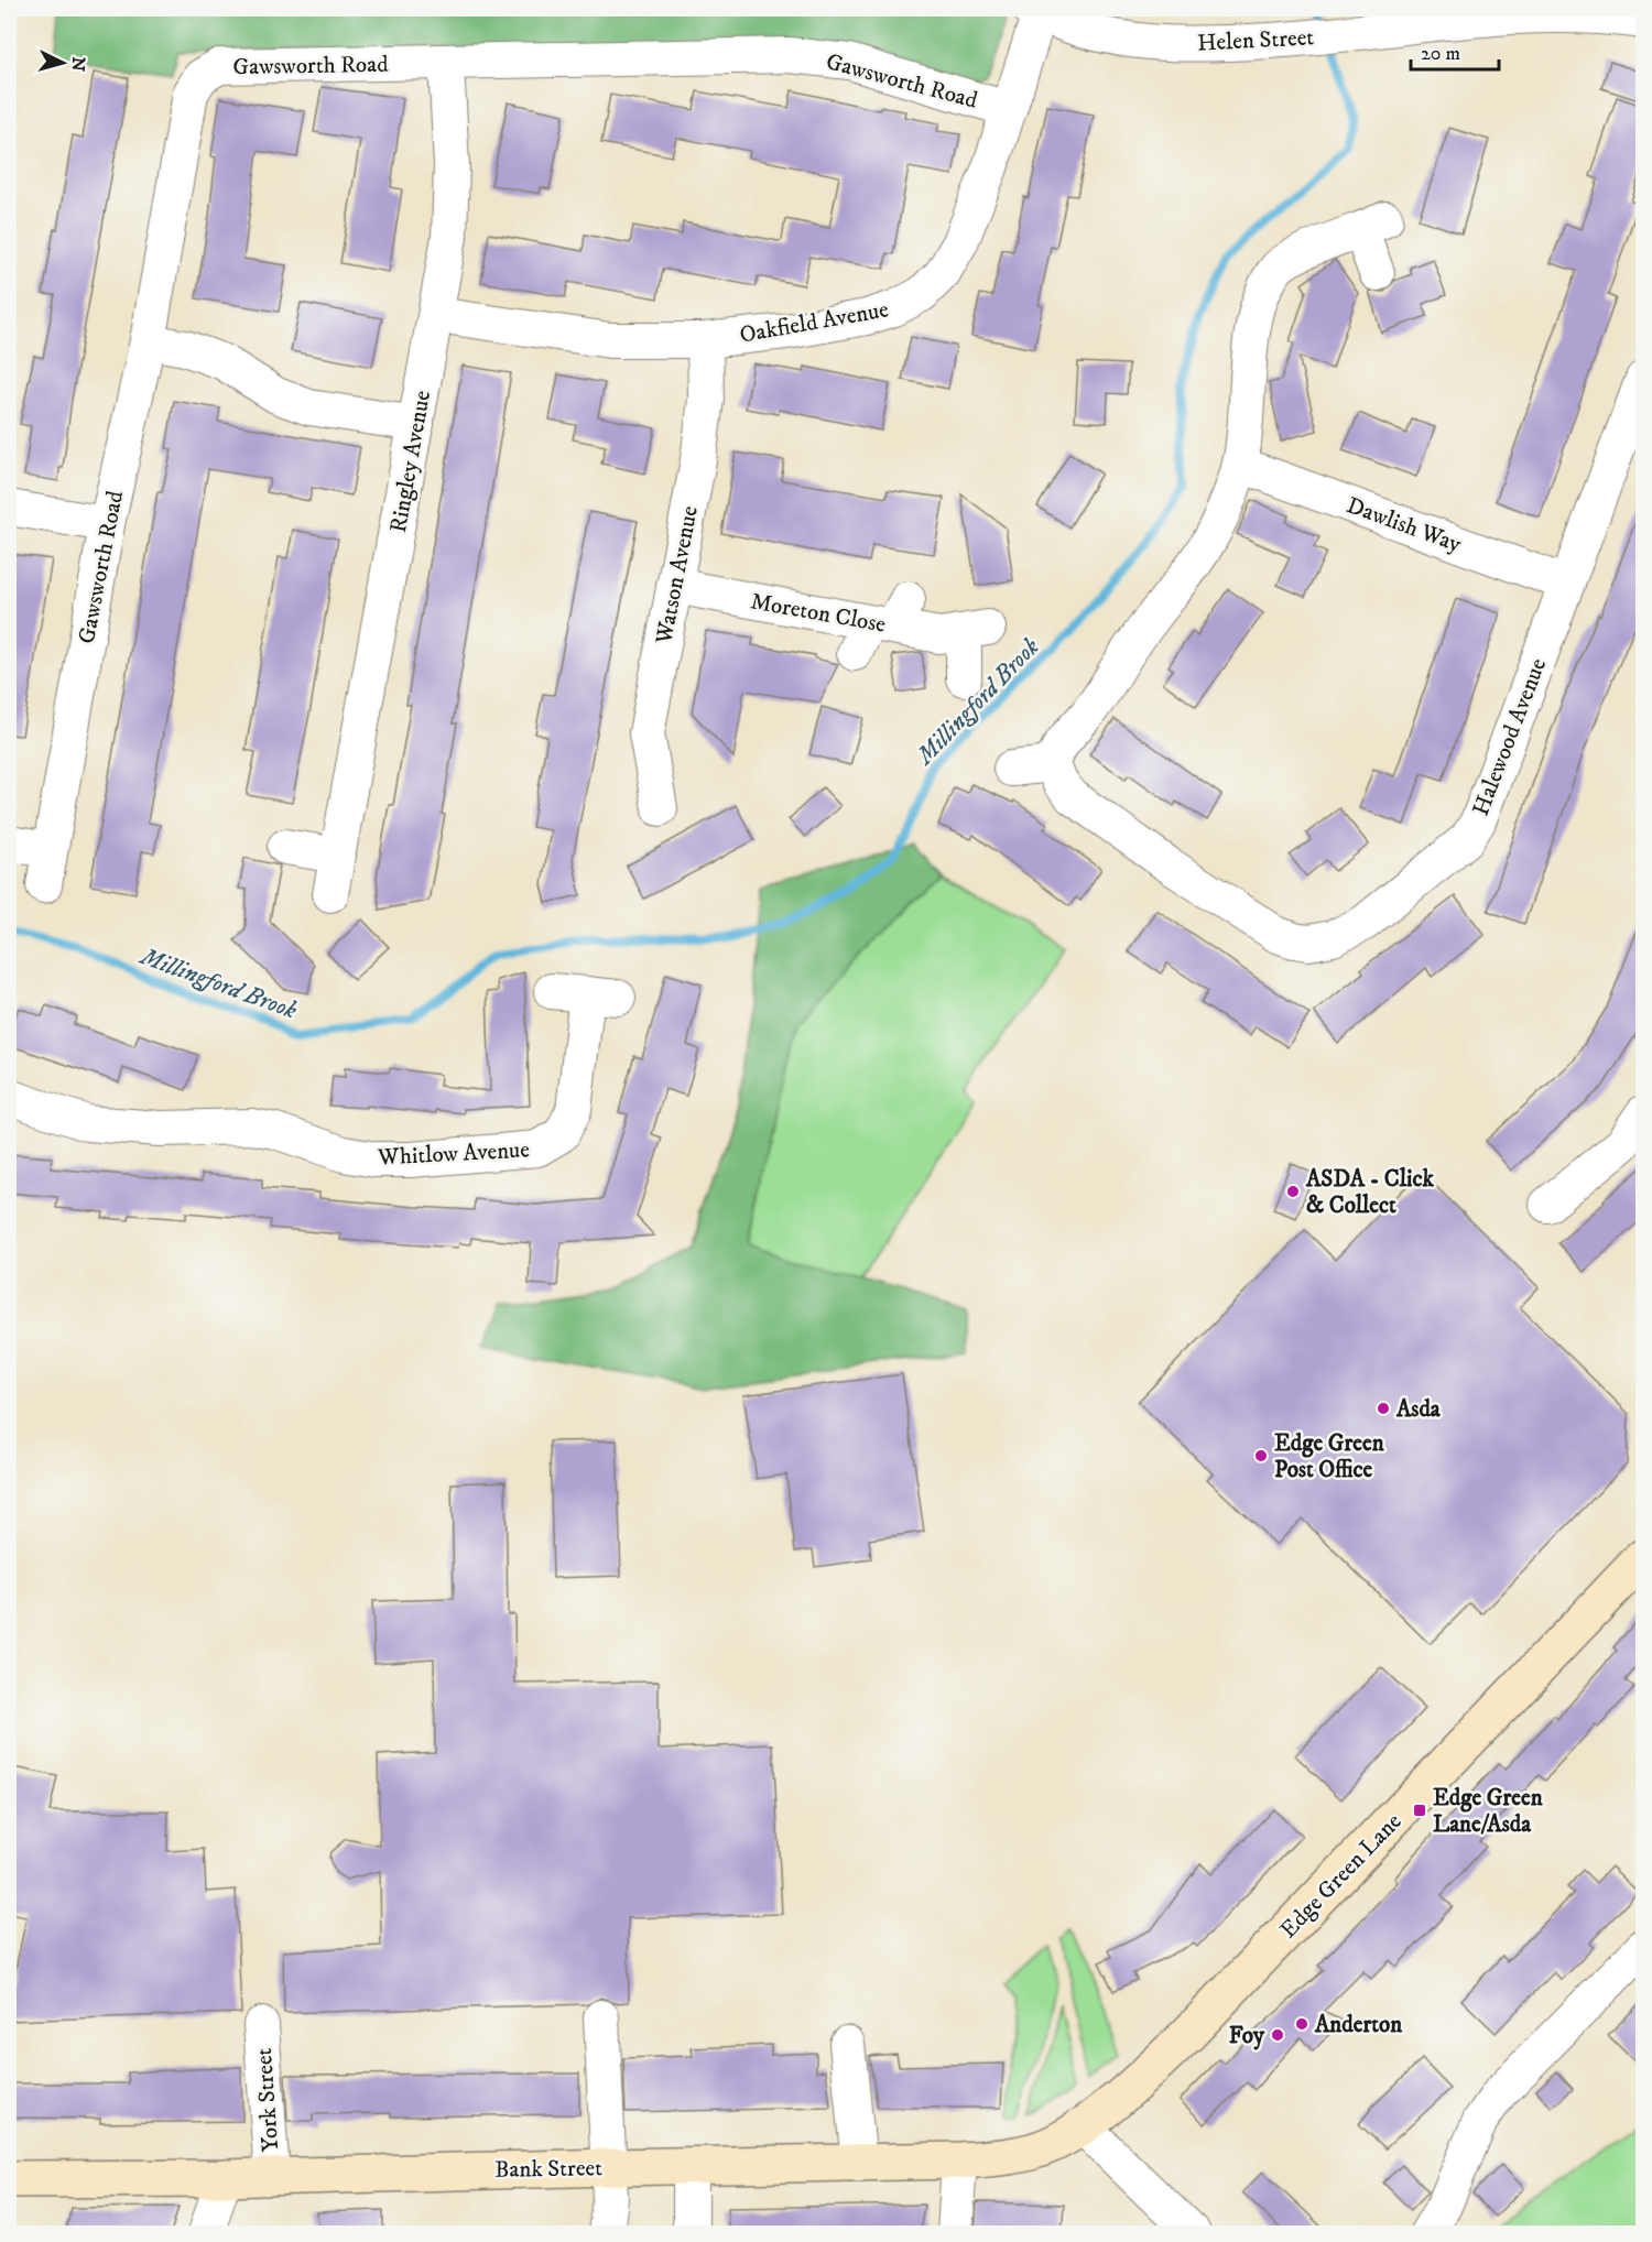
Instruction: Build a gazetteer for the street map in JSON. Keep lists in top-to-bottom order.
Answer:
{
  "streets": {
    "street": [
      "Helen Street",
      "Gawsworth Road",
      "Oakfield Avenue",
      "Ringley Avenue",
      "Dawlish Way",
      "Watson Avenue",
      "Moreton Close",
      "Halewood Avenue",
      "Whitlow Avenue",
      "Edge Green Lane",
      "York Street",
      "Bank Street"
    ]
  },
  "crossings": [
    ["Helen Street", "Oakfield Avenue"],
    ["Gawsworth Road", "Oakfield Avenue"],
    ["Gawsworth Road", "Ringley Avenue"],
    ["Oakfield Avenue", "Ringley Avenue"],
    ["Oakfield Avenue", "Watson Avenue"],
    ["Dawlish Way", "Halewood Avenue"],
    ["Watson Avenue", "Moreton Close"],
    ["Edge Green Lane", "Bank Street"],
    ["York Street", "Bank Street"]
  ],
  "water": ["Millingford Brook"],
  "places": {
    "other": [
      "ASDA - Click & Collect",
      "Asda",
      "Edge Green Post Office",
      "Anderton",
      "Foy"
    ],
    "transit": ["Edge Green Lane/Asda"]
  },
  "scale_bar": "20 m",
  "north": "right"
}
